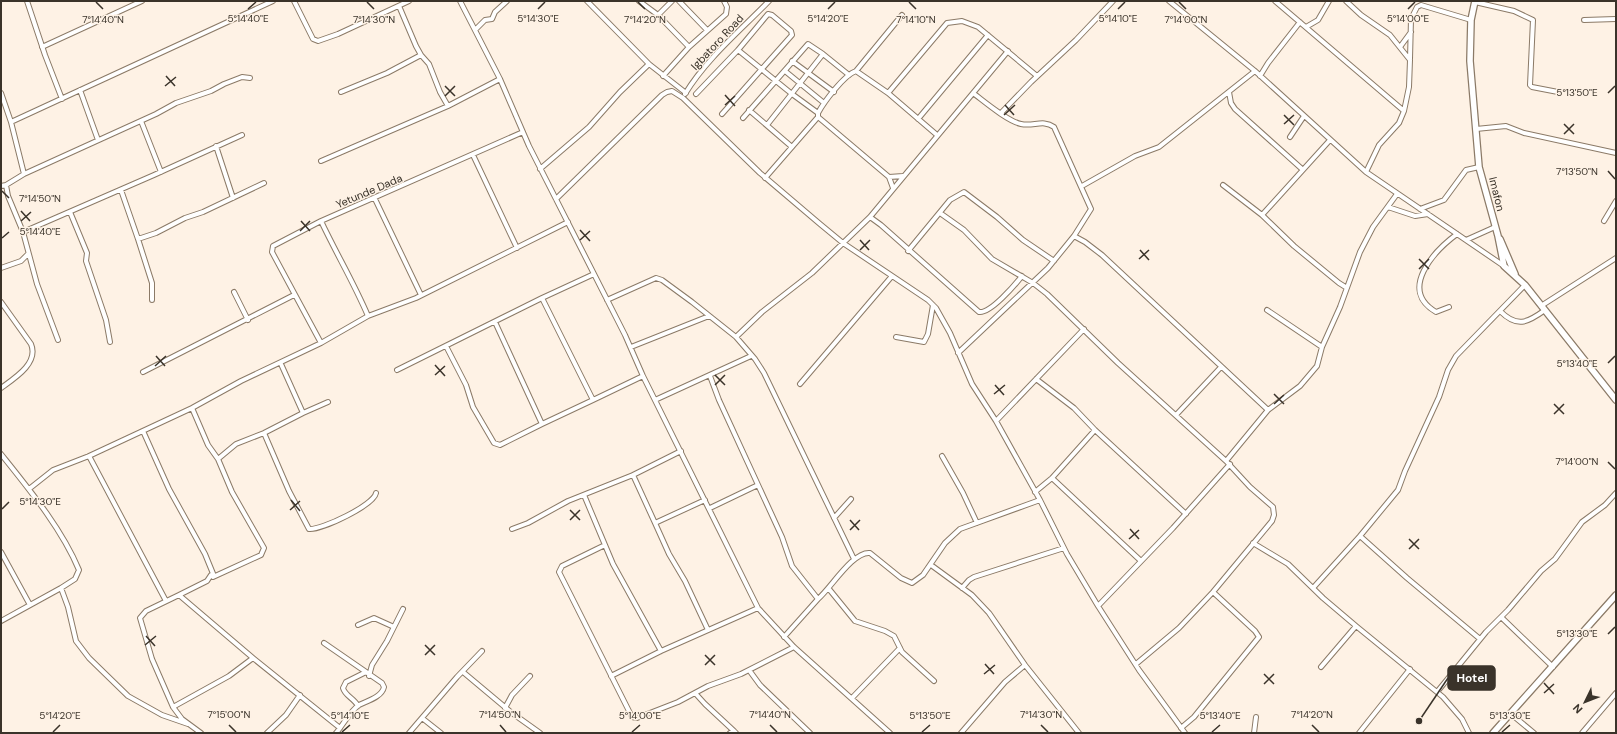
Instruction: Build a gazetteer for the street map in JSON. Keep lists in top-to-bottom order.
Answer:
{
  "streets": {
    "street": ["Igbatoro Road", "Yetunde Dada", "Imafon"]
  },
  "places": ["Hotel"],
  "north": "bottom left",
  "coordinates": [
    "5°14'40\"E",
    "5°14'30\"E",
    "5°14'20\"E",
    "5°14'10\"E",
    "5°14'00\"E",
    "7°14'40\"N",
    "7°14'30\"N",
    "7°14'20\"N",
    "7°14'10\"N",
    "7°14'00\"N",
    "5°13'50\"E",
    "7°13'50\"N",
    "7°14'50\"N",
    "5°13'40\"E",
    "5°13'30\"E",
    "7°15'00\"N"
  ]
}
